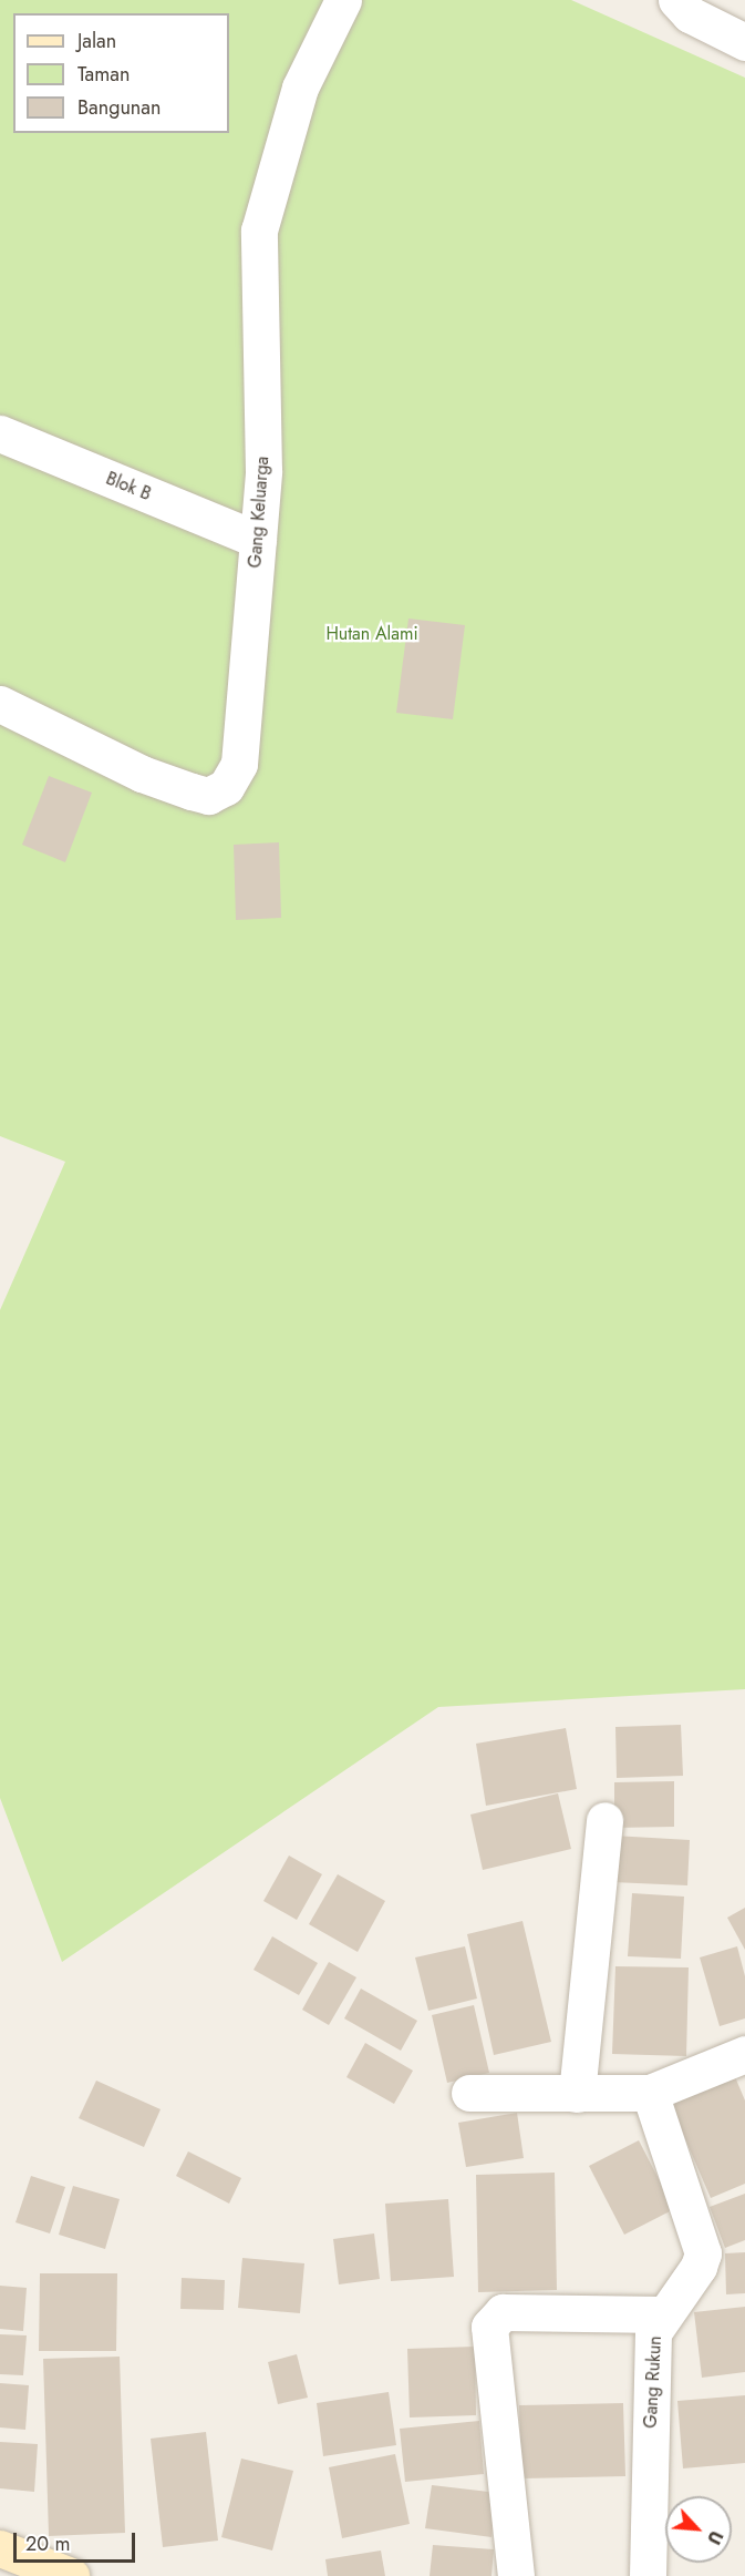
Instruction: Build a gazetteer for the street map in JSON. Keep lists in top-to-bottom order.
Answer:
{
  "streets": {
    "street": ["Blok B", "Gang Keluarga", "Gang Rukun"]
  },
  "crossings": [
    ["Blok B", "Gang Keluarga"]
  ],
  "parks": ["Hutan Alami"],
  "legend": ["Jalan", "Taman", "Bangunan"],
  "scale_bar": "20 m",
  "north": "bottom right"
}
